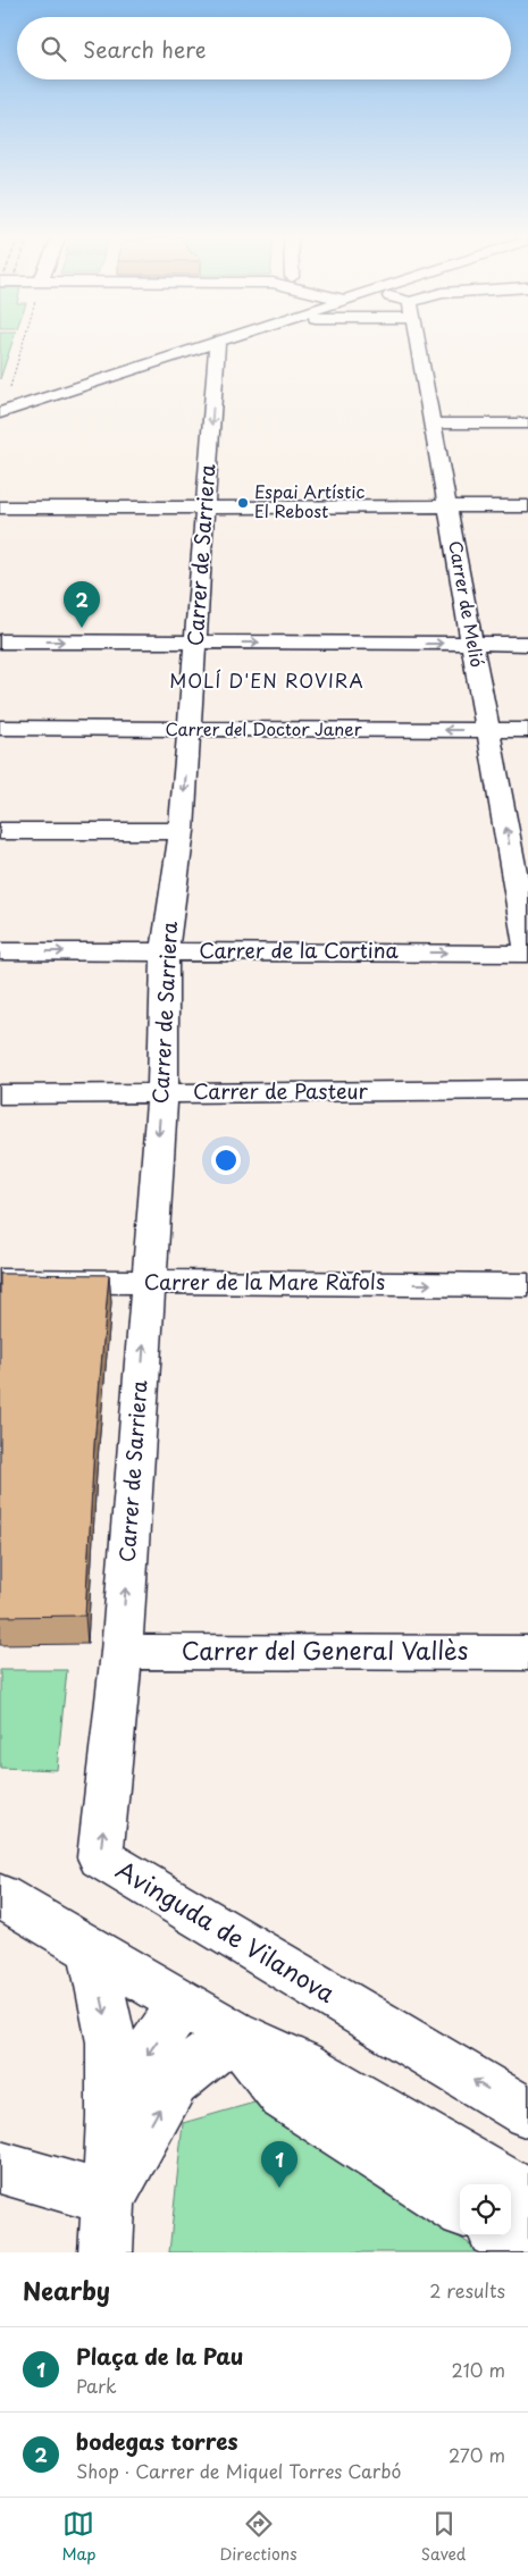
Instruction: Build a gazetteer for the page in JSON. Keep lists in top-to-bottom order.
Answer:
{
  "streets": {
    "street": [
      "Carrer de Sarriera",
      "Carrer de Melió",
      "Carrer del Doctor Janer",
      "Carrer de la Cortina",
      "Carrer de Pasteur",
      "Carrer de la Mare Ràfols",
      "Carrer del General Vallès",
      "Avinguda de Vilanova"
    ]
  },
  "crossings": [
    ["Carrer de Sarriera", "Carrer del Doctor Janer"],
    ["Carrer de Sarriera", "Carrer de la Cortina"],
    ["Carrer de Sarriera", "Carrer de Pasteur"],
    ["Carrer de Sarriera", "Carrer de la Mare Ràfols"],
    ["Carrer de Sarriera", "Carrer del General Vallès"],
    ["Carrer de Sarriera", "Avinguda de Vilanova"],
    ["Carrer de Melió", "Carrer del Doctor Janer"],
    ["Carrer de Melió", "Carrer de la Cortina"],
    ["Carrer del General Vallès", "Avinguda de Vilanova"]
  ],
  "one_way": ["Carrer de Melió", "Carrer de la Mare Ràfols"],
  "districts": ["MOLÍ D'EN ROVIRA"],
  "places": ["Espai Artístic El Rebost"],
  "page": {
    "search": "Search here",
    "pins": ["2", "1"],
    "heading": ["Nearby", "2 results"],
    "list": [
      {
        "mark": "1",
        "name": "Plaça de la Pau",
        "note": "Park",
        "value": "210 m"
      },
      {
        "mark": "2",
        "name": "bodegas torres",
        "note": "Shop · Carrer de Miquel Torres Carbó",
        "value": "270 m"
      }
    ],
    "nav": ["Map", "Directions", "Saved"]
  }
}
